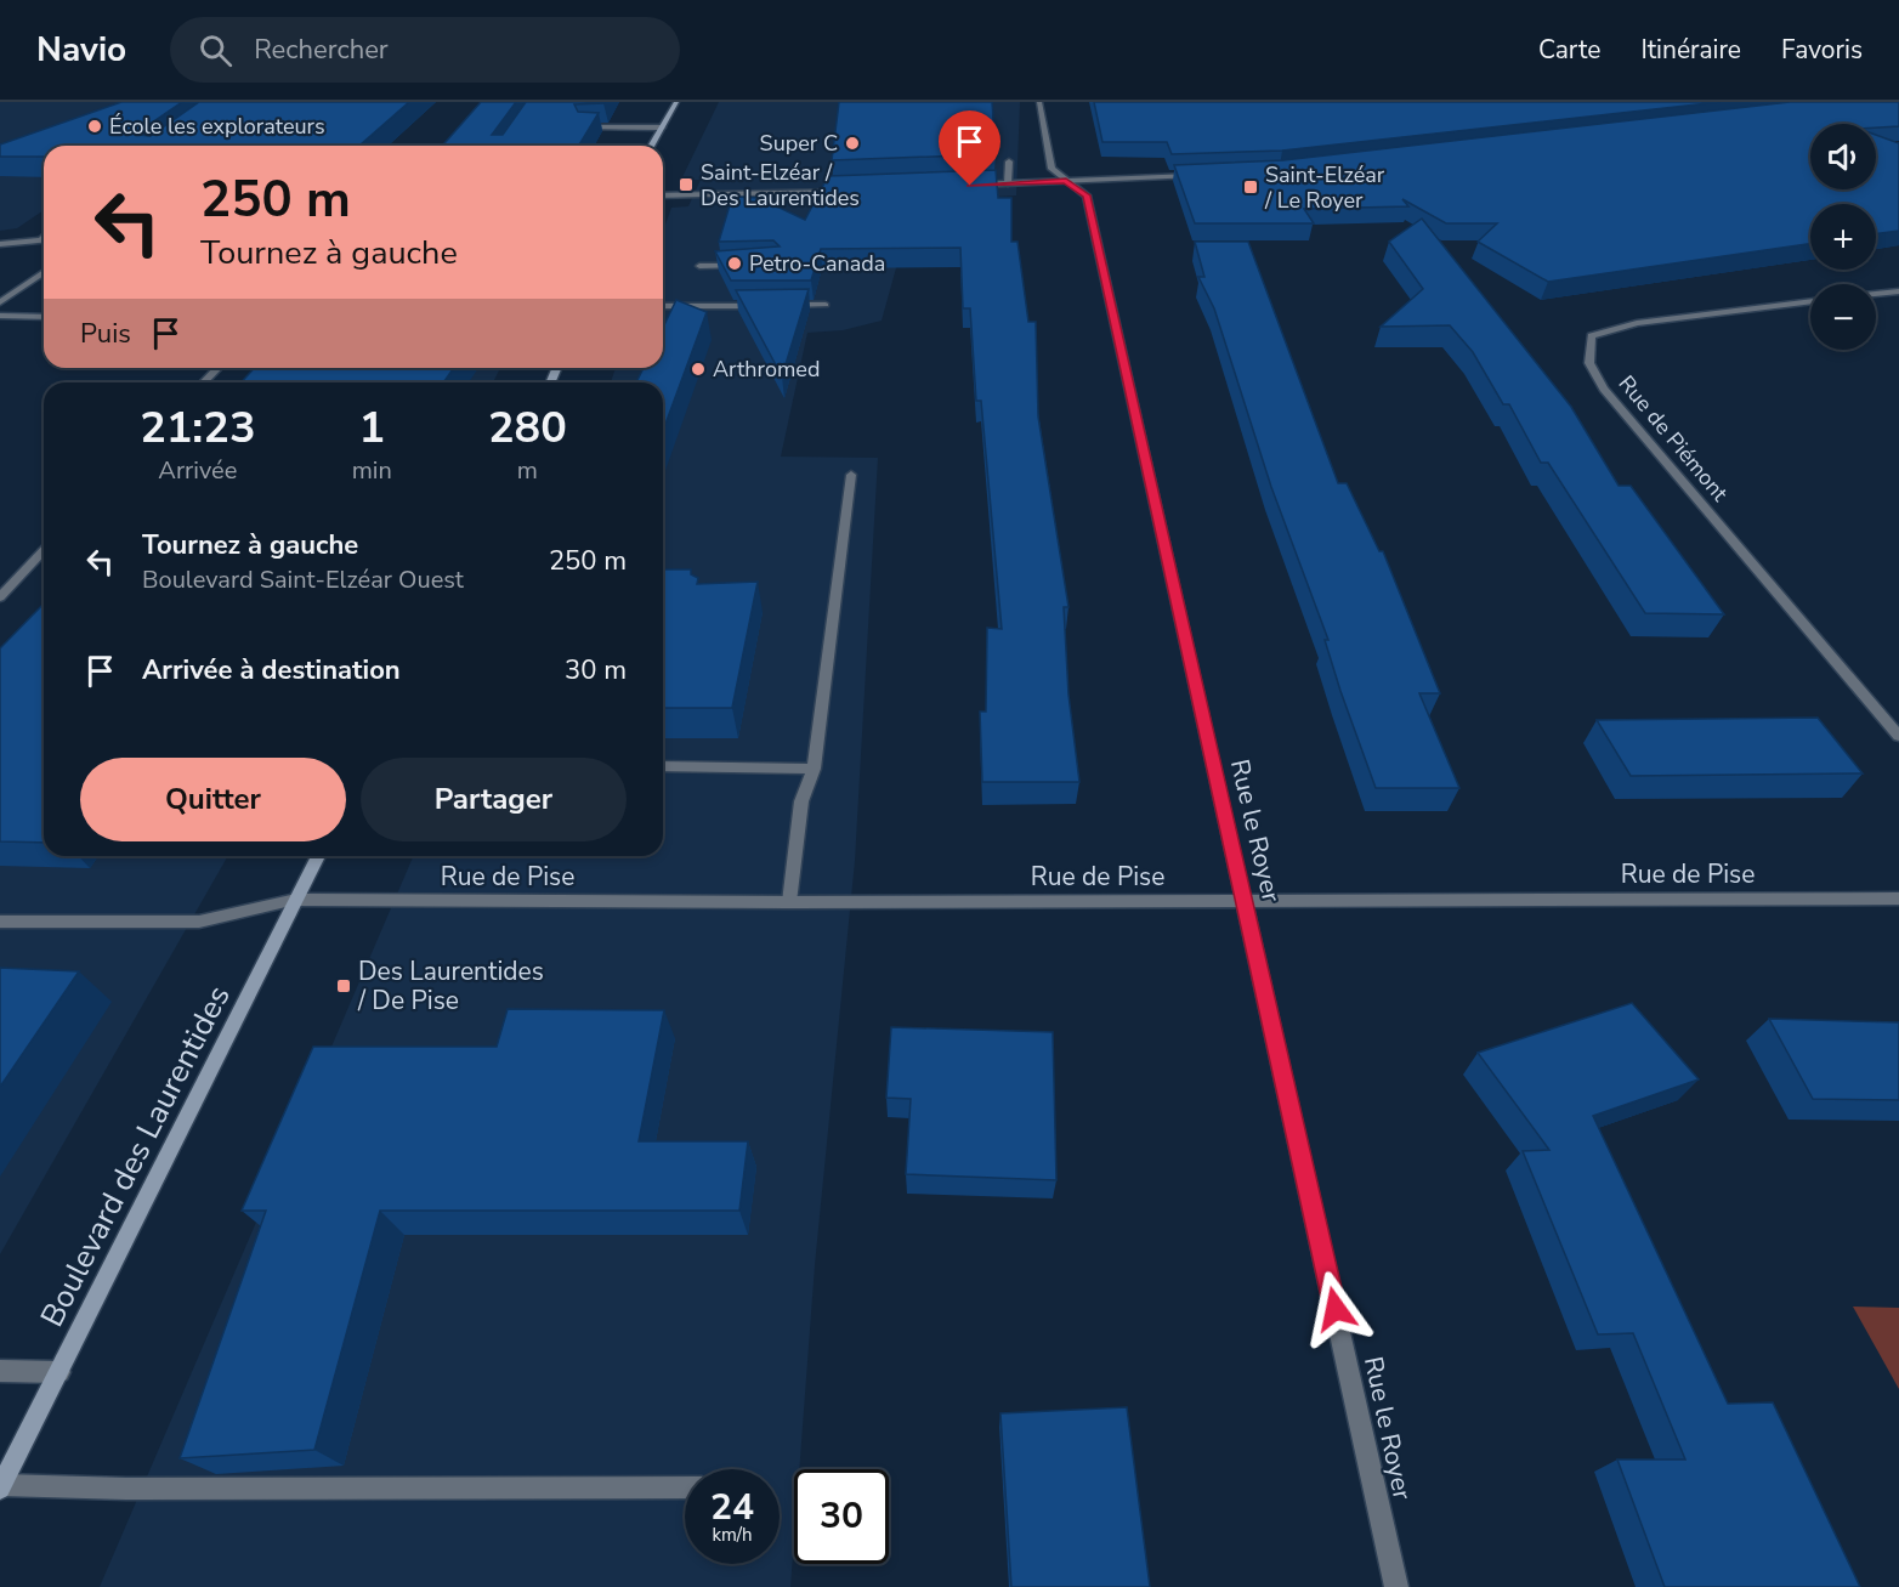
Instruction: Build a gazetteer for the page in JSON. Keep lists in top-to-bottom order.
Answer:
{
  "streets": {
    "main road": ["Boulevard des Laurentides"],
    "street": ["Rue de Piémont", "Rue le Royer", "Rue de Pise"]
  },
  "crossings": [
    ["Rue le Royer", "Rue de Pise"],
    ["Rue de Pise", "Boulevard des Laurentides"]
  ],
  "places": {
    "other": [
      "École les explorateurs",
      "Super C",
      "Petro-Canada",
      "Arthromed"
    ],
    "transit": ["Saint-Elzéar / Des Laurentides", "Saint-Elzéar / Le Royer", "Des Laurentides / De Pise"]
  },
  "page": {
    "header": "Navio",
    "search": "Rechercher",
    "nav": ["Carte", "Itinéraire", "Favoris"],
    "map_buttons": ["+", "−"],
    "turn": ["250 m", "Tournez à gauche"],
    "then": "Puis",
    "eta": [
      "21:23",
      "Arrivée",
      "1",
      "min",
      "280",
      "m"
    ],
    "list": [
      {
        "name": "Tournez à gauche",
        "note": "Boulevard Saint-Elzéar Ouest",
        "value": "250 m"
      },
      {
        "name": "Arrivée à destination",
        "value": "30 m"
      }
    ],
    "buttons": ["Quitter", "Partager"],
    "speed": "24 km/h",
    "limit": "30"
  }
}
